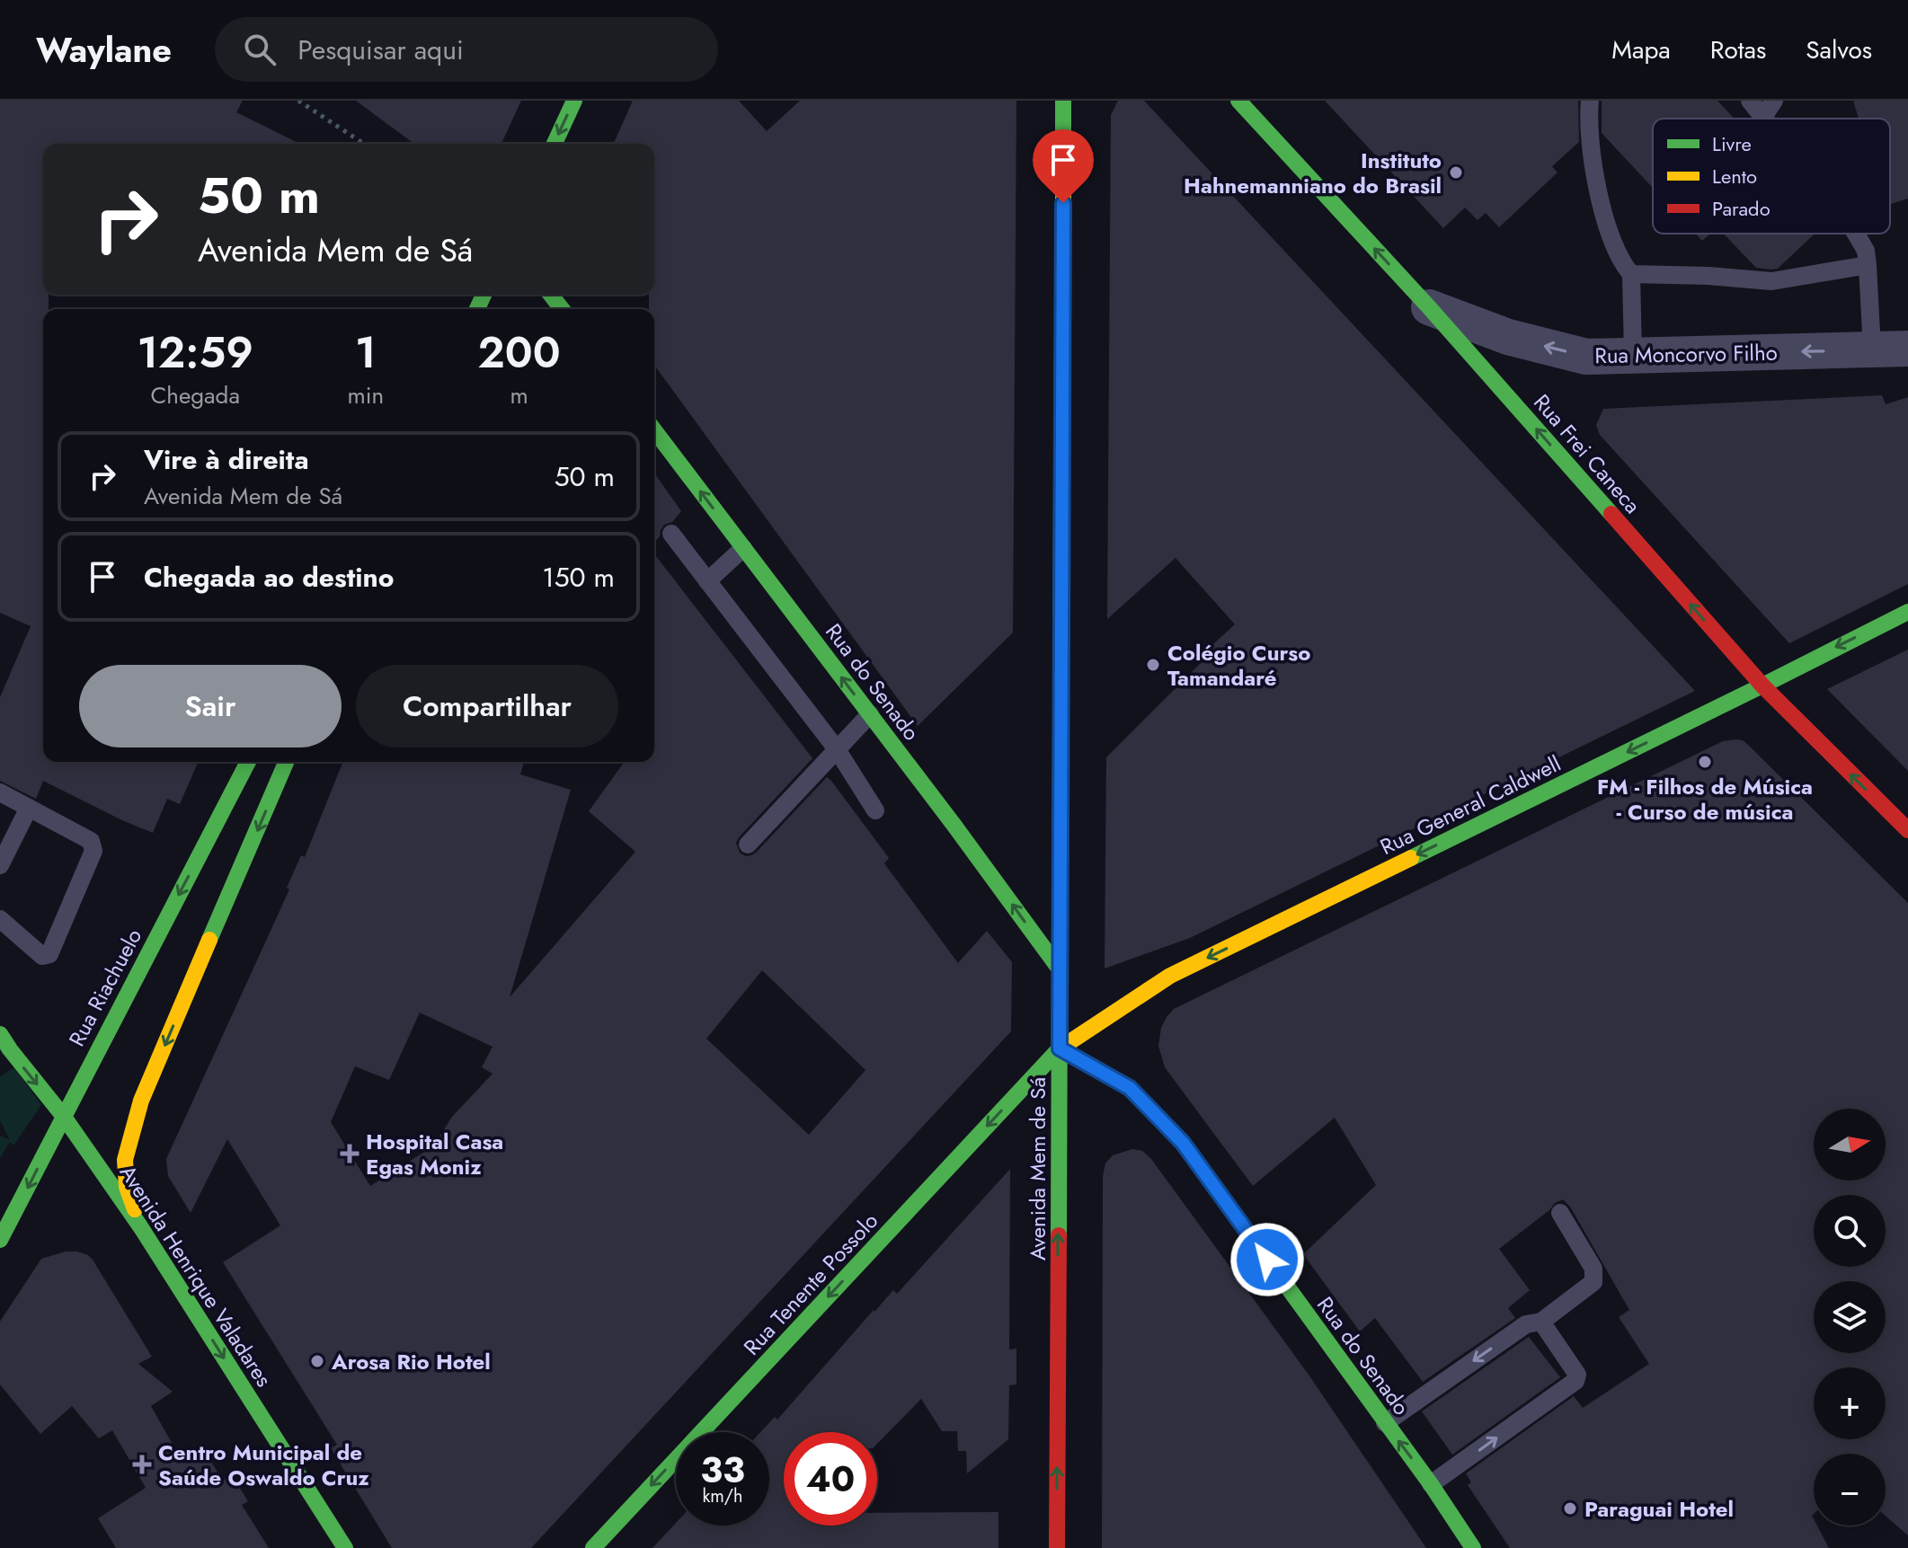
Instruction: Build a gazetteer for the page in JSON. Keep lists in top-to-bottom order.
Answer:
{
  "streets": {
    "main road": [
      "Rua Frei Caneca",
      "Rua do Senado",
      "Rua General Caldwell",
      "Rua Riachuelo",
      "Avenida Mem de Sá",
      "Avenida Henrique Valadares",
      "Rua Tenente Possolo"
    ],
    "street": ["Rua Moncorvo Filho"]
  },
  "crossings": [
    ["Rua Moncorvo Filho", "Rua Frei Caneca"],
    ["Rua Frei Caneca", "Rua General Caldwell"],
    ["Rua do Senado", "Rua General Caldwell"],
    ["Rua do Senado", "Avenida Mem de Sá"],
    ["Rua do Senado", "Rua Tenente Possolo"],
    ["Rua General Caldwell", "Avenida Mem de Sá"],
    ["Rua General Caldwell", "Rua Tenente Possolo"],
    ["Rua Riachuelo", "Avenida Henrique Valadares"],
    ["Avenida Mem de Sá", "Rua Tenente Possolo"]
  ],
  "one_way": [
    "Rua Moncorvo Filho",
    "Rua Frei Caneca",
    "Rua do Senado",
    "Rua General Caldwell",
    "Avenida Henrique Valadares",
    "Rua Tenente Possolo"
  ],
  "places": {
    "other": [
      "Instituto Hahnemanniano do Brasil",
      "Colégio Curso Tamandaré",
      "FM - Filhos de Música - Curso de música",
      "Arosa Rio Hotel",
      "Paraguai Hotel"
    ],
    "health": ["Hospital Casa Egas Moniz", "Centro Municipal de Saúde Oswaldo Cruz"]
  },
  "legend": ["Livre", "Lento", "Parado"],
  "north": "right",
  "page": {
    "header": "Waylane",
    "search": "Pesquisar aqui",
    "nav": ["Mapa", "Rotas", "Salvos"],
    "turn": ["50 m", "Avenida Mem de Sá"],
    "eta": [
      "12:59",
      "Chegada",
      "1",
      "min",
      "200",
      "m"
    ],
    "list": [
      {
        "name": "Vire à direita",
        "note": "Avenida Mem de Sá",
        "value": "50 m"
      },
      {
        "name": "Chegada ao destino",
        "value": "150 m"
      }
    ],
    "buttons": ["Sair", "Compartilhar"],
    "map_buttons": ["+", "−"],
    "speed": "33 km/h",
    "limit": "40"
  }
}
